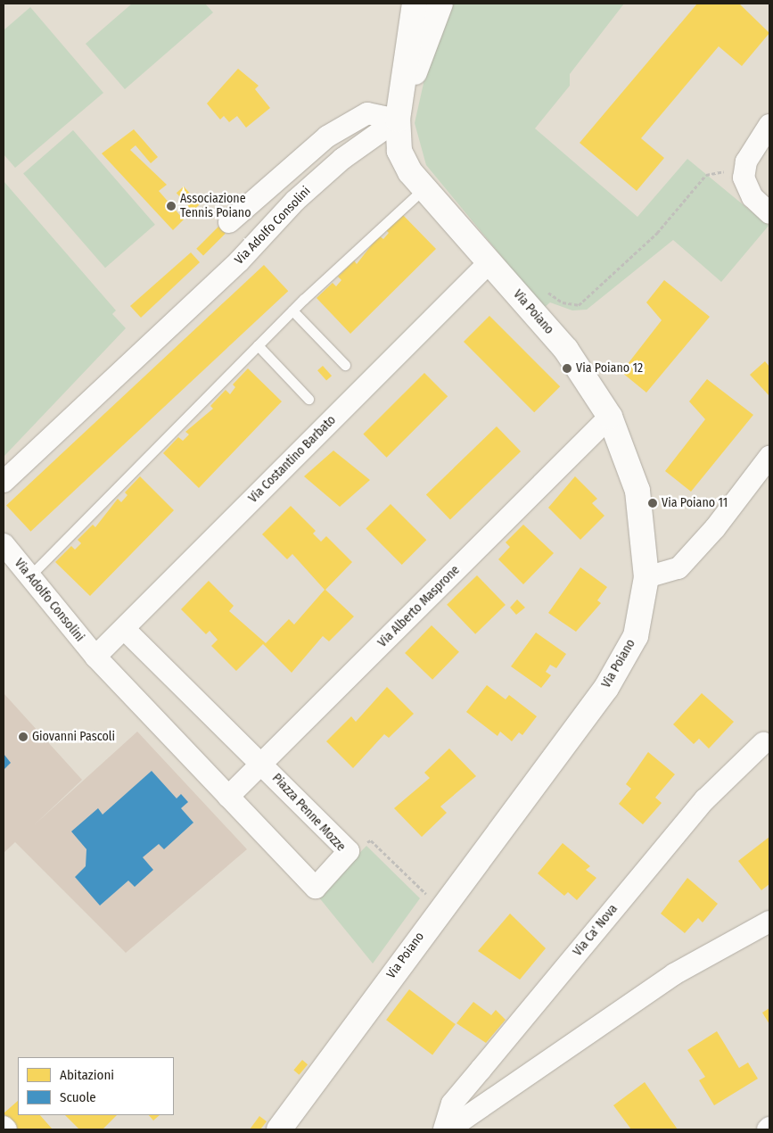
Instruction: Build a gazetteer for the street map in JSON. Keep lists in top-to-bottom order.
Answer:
{
  "streets": {
    "street": [
      "Via Adolfo Consolini",
      "Via Poiano",
      "Via Costantino Barbato",
      "Via Alberto Masprone",
      "Piazza Penne Mozze",
      "Via Ca' Nova"
    ]
  },
  "crossings": [
    ["Via Adolfo Consolini", "Via Poiano"],
    ["Via Adolfo Consolini", "Via Costantino Barbato"],
    ["Via Adolfo Consolini", "Piazza Penne Mozze"],
    ["Via Poiano", "Via Costantino Barbato"],
    ["Via Poiano", "Via Alberto Masprone"],
    ["Via Costantino Barbato", "Piazza Penne Mozze"],
    ["Via Alberto Masprone", "Piazza Penne Mozze"]
  ],
  "places": [
    "Associazione Tennis Poiano",
    "Via Poiano 12",
    "Via Poiano 11",
    "Giovanni Pascoli"
  ],
  "legend": ["Abitazioni", "Scuole"]
}
